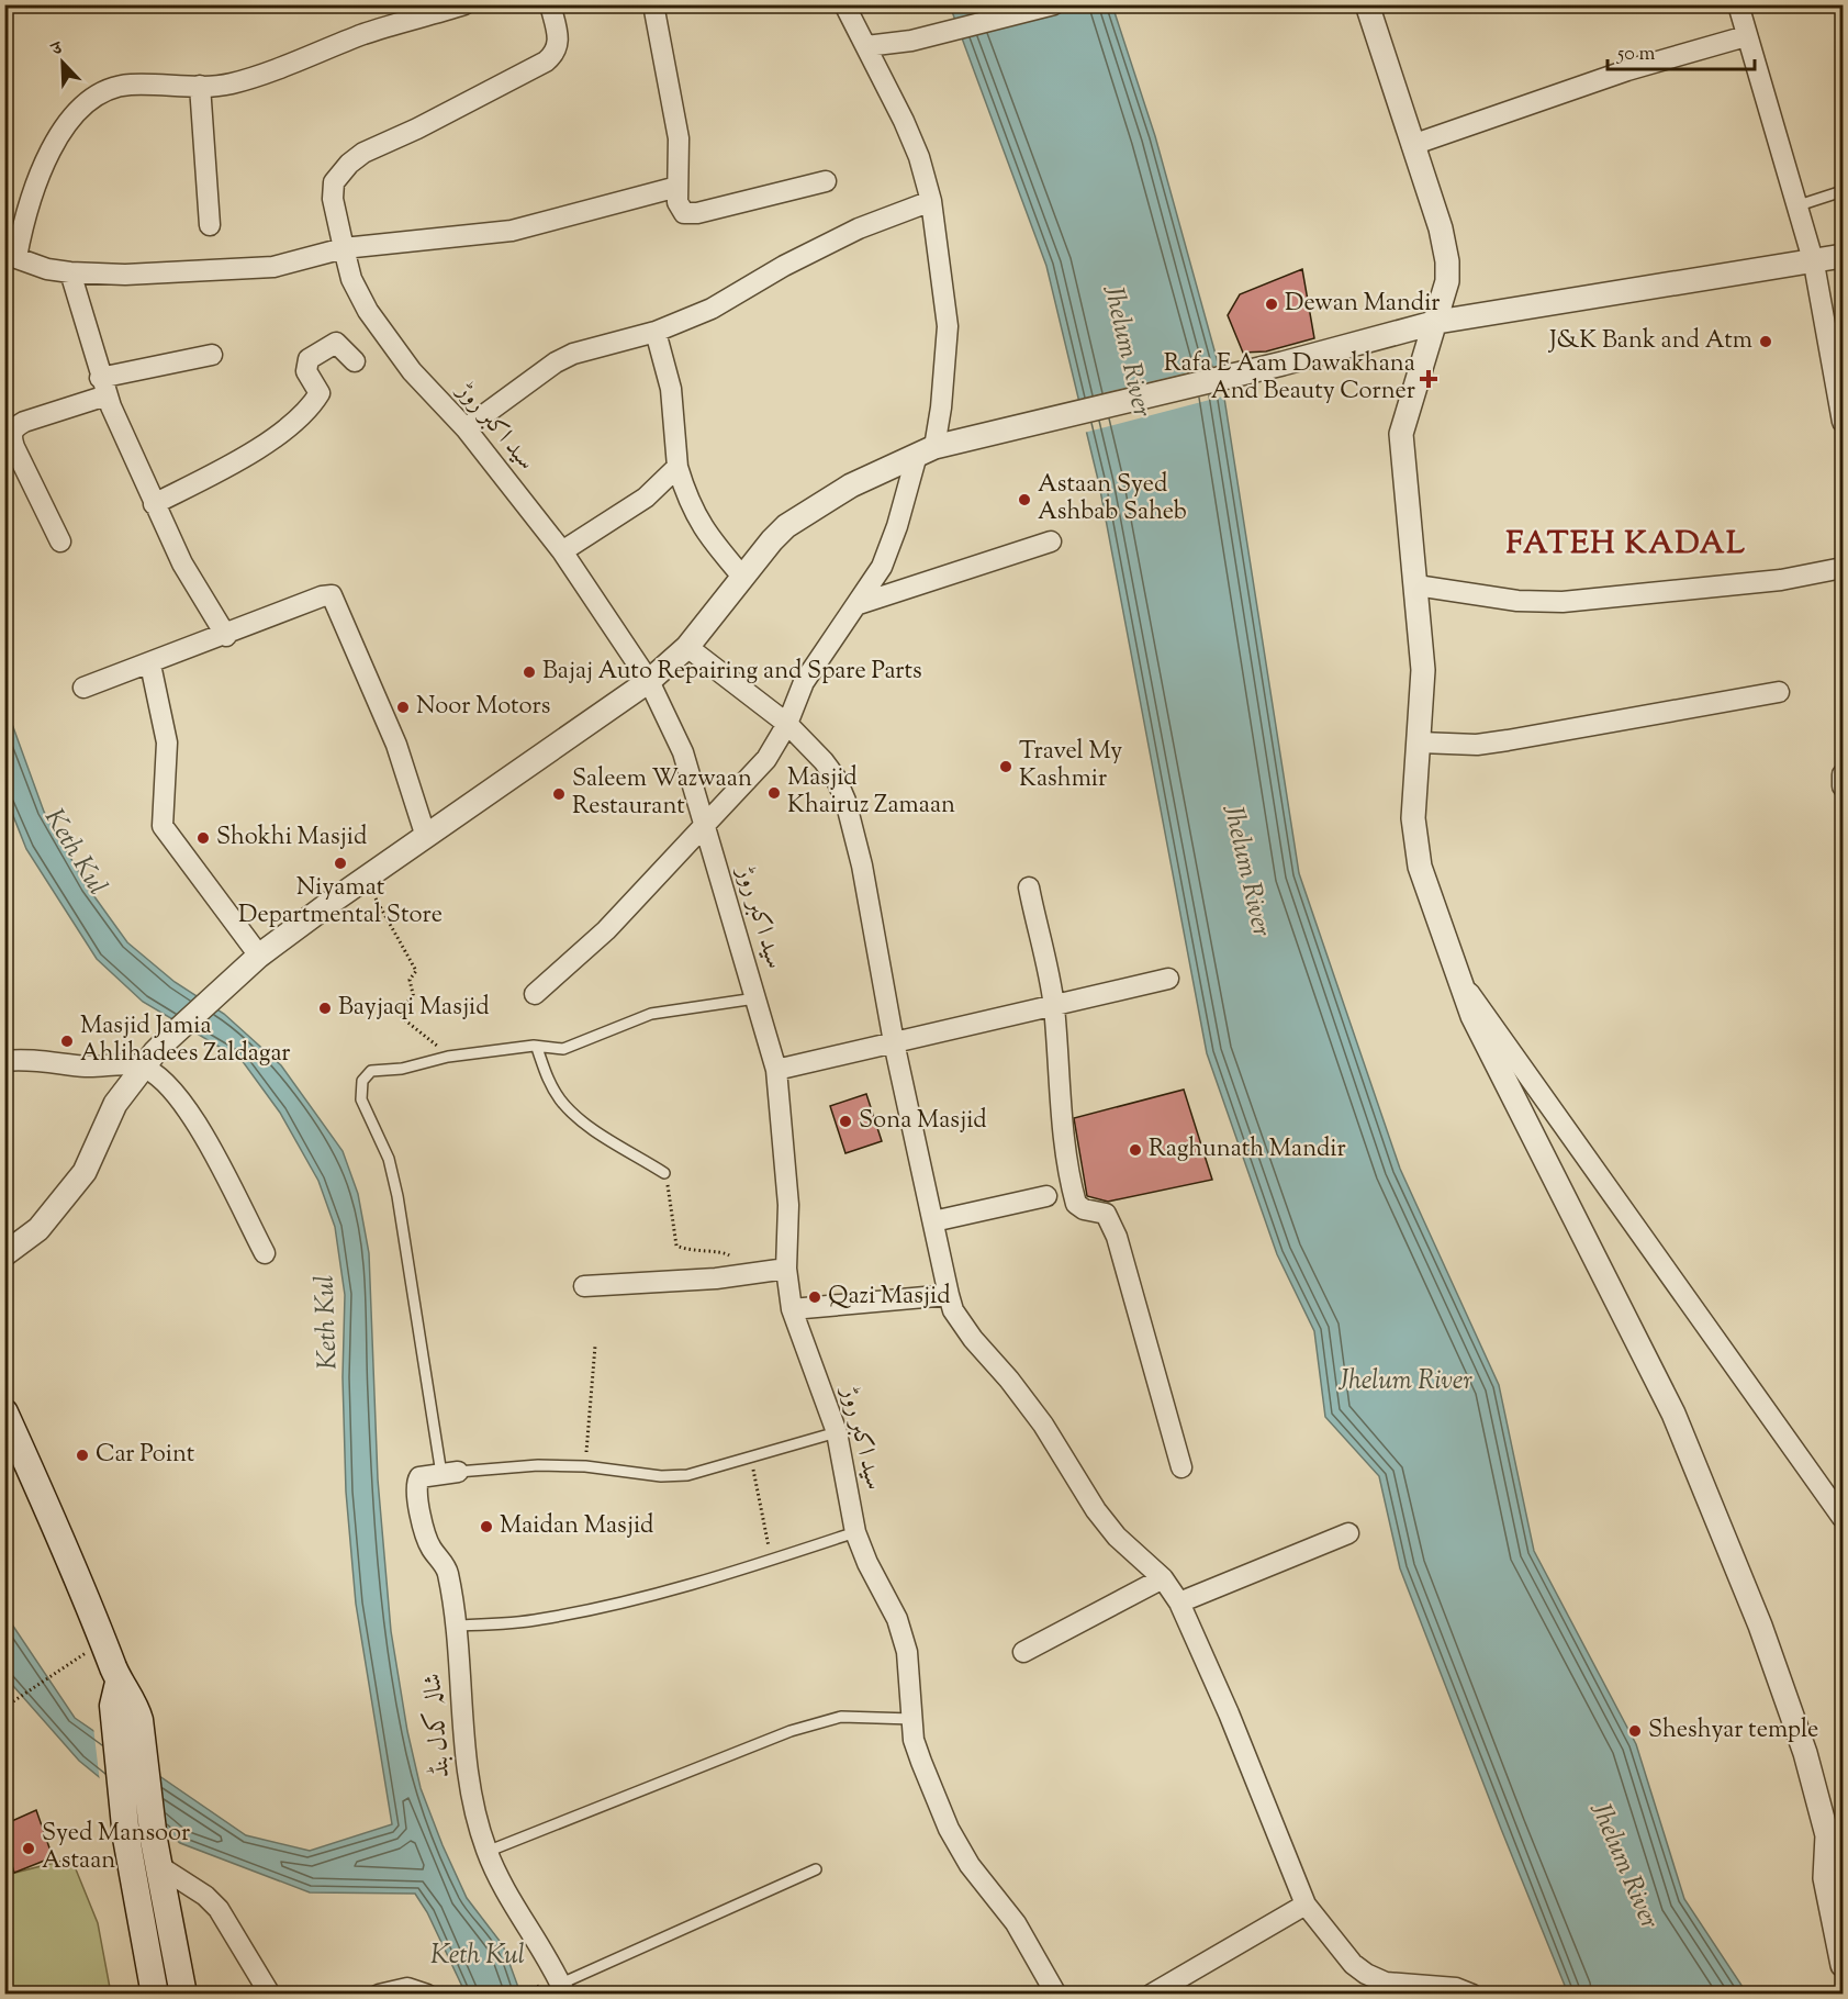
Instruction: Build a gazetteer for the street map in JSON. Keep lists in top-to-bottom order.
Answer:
{
  "streets": {
    "street": ["سید اکبر روڑ", "شالہ کدل بنڈ"]
  },
  "districts": ["FATEH KADAL"],
  "water": ["Jhelum River", "Keth Kul"],
  "places": {
    "other": [
      "Dewan Mandir",
      "J&K Bank and Atm",
      "Astaan Syed Ashbab Saheb",
      "Bajaj Auto Repairing and Spare Parts",
      "Noor Motors",
      "Travel My Kashmir",
      "Masjid Khairuz Zamaan",
      "Saleem Wazwaan Restaurant",
      "Shokhi Masjid",
      "Niyamat Departmental Store",
      "Bayjaqi Masjid",
      "Masjid Jamia Ahlihadees Zaldagar",
      "Sona Masjid",
      "Raghunath Mandir",
      "Qazi Masjid",
      "Car Point",
      "Maidan Masjid",
      "Sheshyar temple",
      "Syed Mansoor Astaan"
    ],
    "health": ["Rafa E Aam Dawakhana And Beauty Corner"]
  },
  "scale_bar": "50 m",
  "north": "top left"
}
